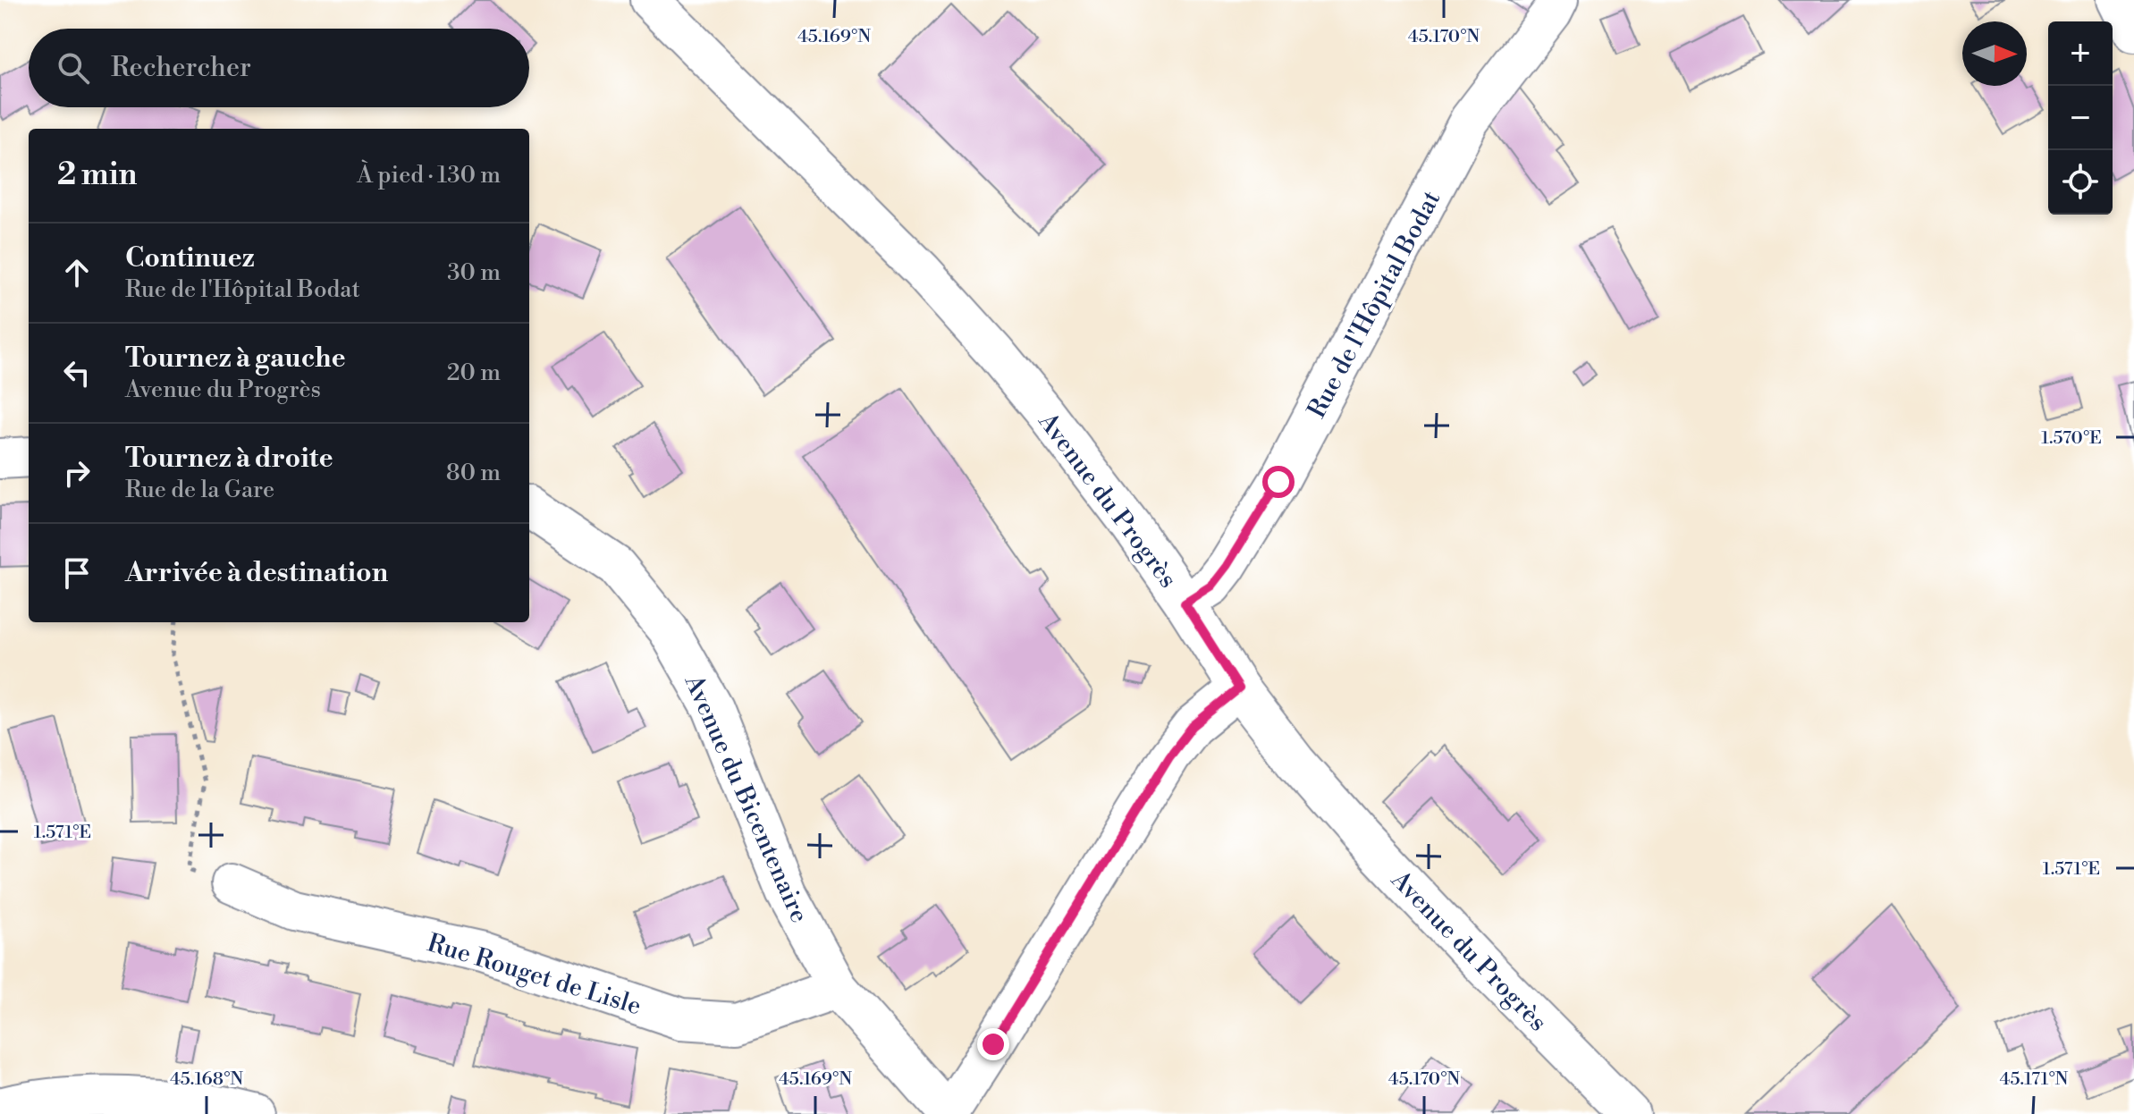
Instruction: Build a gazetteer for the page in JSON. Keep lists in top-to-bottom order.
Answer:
{
  "streets": {
    "street": [
      "Rue de l'Hôpital Bodat",
      "Avenue du Progrès",
      "Avenue du Bicentenaire",
      "Rue Rouget de Lisle"
    ]
  },
  "crossings": [
    ["Rue de l'Hôpital Bodat", "Avenue du Progrès"],
    ["Avenue du Bicentenaire", "Rue Rouget de Lisle"]
  ],
  "north": "right",
  "page": {
    "map_buttons": ["+", "−"],
    "search": "Rechercher",
    "heading": ["2 min", "À pied · 130 m"],
    "list": [
      ["Continuez", "Rue de l'Hôpital Bodat", "30 m"],
      ["Tournez à gauche", "Avenue du Progrès", "20 m"],
      ["Tournez à droite", "Rue de la Gare", "80 m"],
      "Arrivée à destination"
    ]
  },
  "coordinates": [
    "45.169°N",
    "45.170°N",
    "1.570°E",
    "1.571°E",
    "45.168°N",
    "45.171°N"
  ]
}
